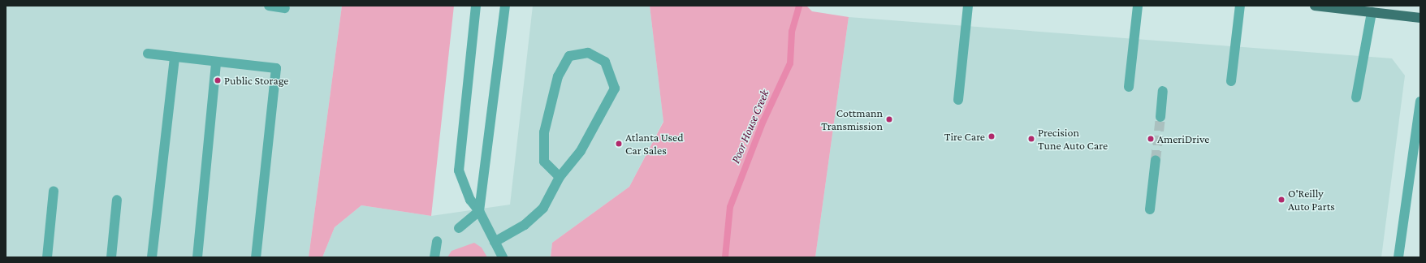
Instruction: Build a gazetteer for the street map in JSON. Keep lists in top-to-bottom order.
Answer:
{
  "water": ["Poor House Creek"],
  "places": [
    "Public Storage",
    "Cottmann Transmission",
    "Tire Care",
    "Precision Tune Auto Care",
    "AmeriDrive",
    "Atlanta Used Car Sales",
    "O'Reilly Auto Parts"
  ]
}
